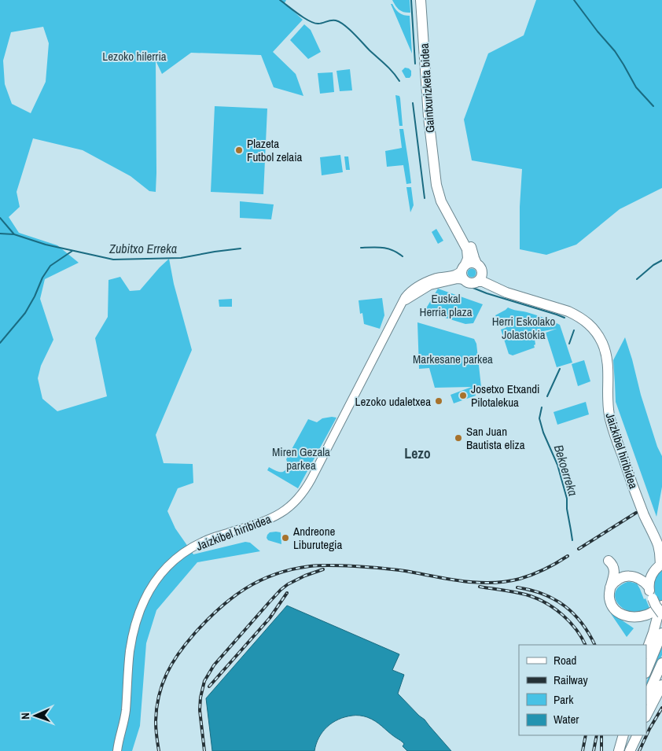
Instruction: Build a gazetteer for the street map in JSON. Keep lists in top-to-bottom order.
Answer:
{
  "streets": {
    "main road": ["Gaintxurizketa bidea", "Jaizkibel hiribidea"]
  },
  "districts": ["Lezo"],
  "water": ["Zubitxo Erreka", "Bekoerreka"],
  "parks": [
    "Lezoko hilerria",
    "Euskal Herria plaza",
    "Herri Eskolako Jolastokia",
    "Markesane parkea",
    "Miren Gezala parkea"
  ],
  "places": [
    "Plazeta Futbol zelaia",
    "Josetxo Etxandi Pilotalekua",
    "Lezoko udaletxea",
    "San Juan Bautista eliza",
    "Andreone Liburutegia"
  ],
  "legend": [
    "Road",
    "Railway",
    "Park",
    "Water"
  ],
  "north": "left"
}
